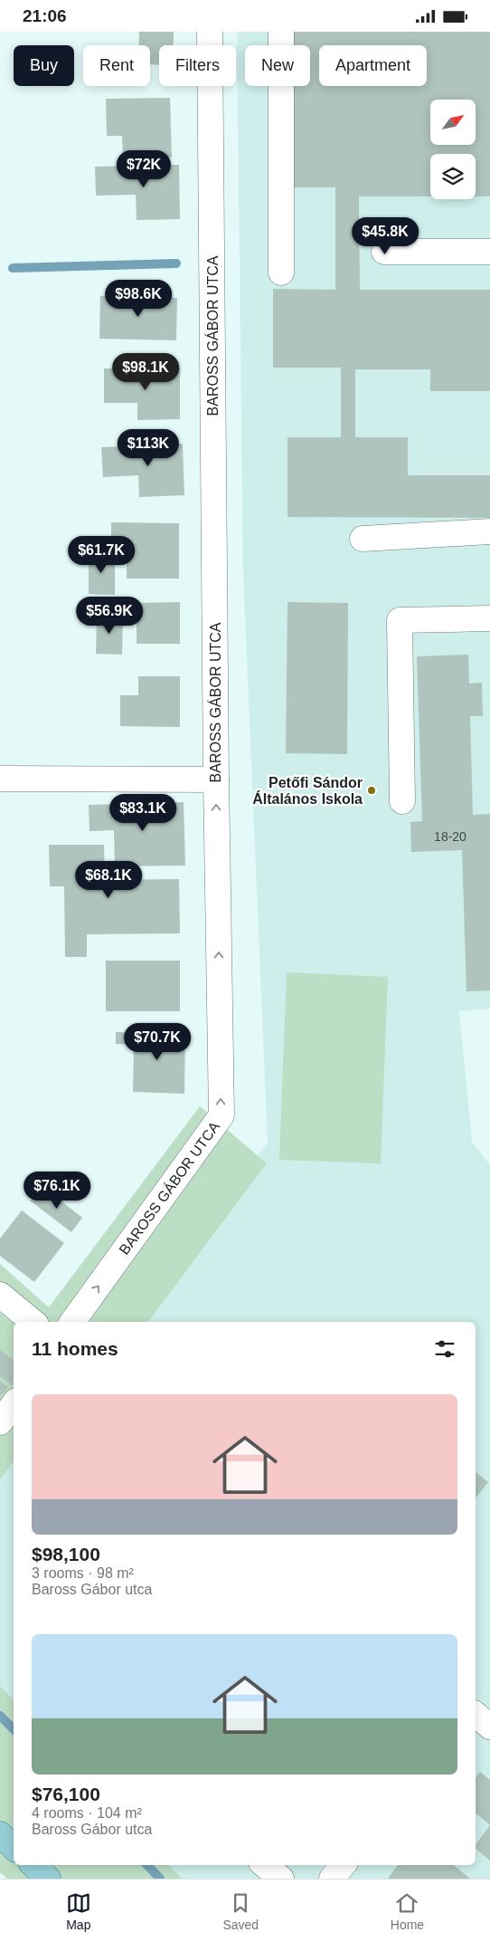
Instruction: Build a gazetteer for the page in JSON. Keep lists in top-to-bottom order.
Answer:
{
  "streets": {
    "street": ["BAROSS GÁBOR UTCA"]
  },
  "one_way": ["BAROSS GÁBOR UTCA"],
  "places": ["Petőfi Sándor Általános Iskola"],
  "house_numbers": ["18-20"],
  "north": "top right",
  "page": {
    "status": "21:06",
    "chip": [
      "Buy",
      "Rent",
      "Filters",
      "New",
      "Apartment"
    ],
    "price": [
      "$72K",
      "$45.8K",
      "$98.6K",
      "$98.1K",
      "$113K",
      "$61.7K",
      "$56.9K",
      "$83.1K",
      "$68.1K",
      "$70.7K",
      "$76.1K"
    ],
    "heading": "11 homes",
    "list": [
      {
        "name": "$98,100",
        "note": "3 rooms · 98 m² · Baross Gábor utca"
      },
      {
        "name": "$76,100",
        "note": "4 rooms · 104 m² · Baross Gábor utca"
      }
    ],
    "tabs": ["Map", "Saved", "Home"]
  }
}
